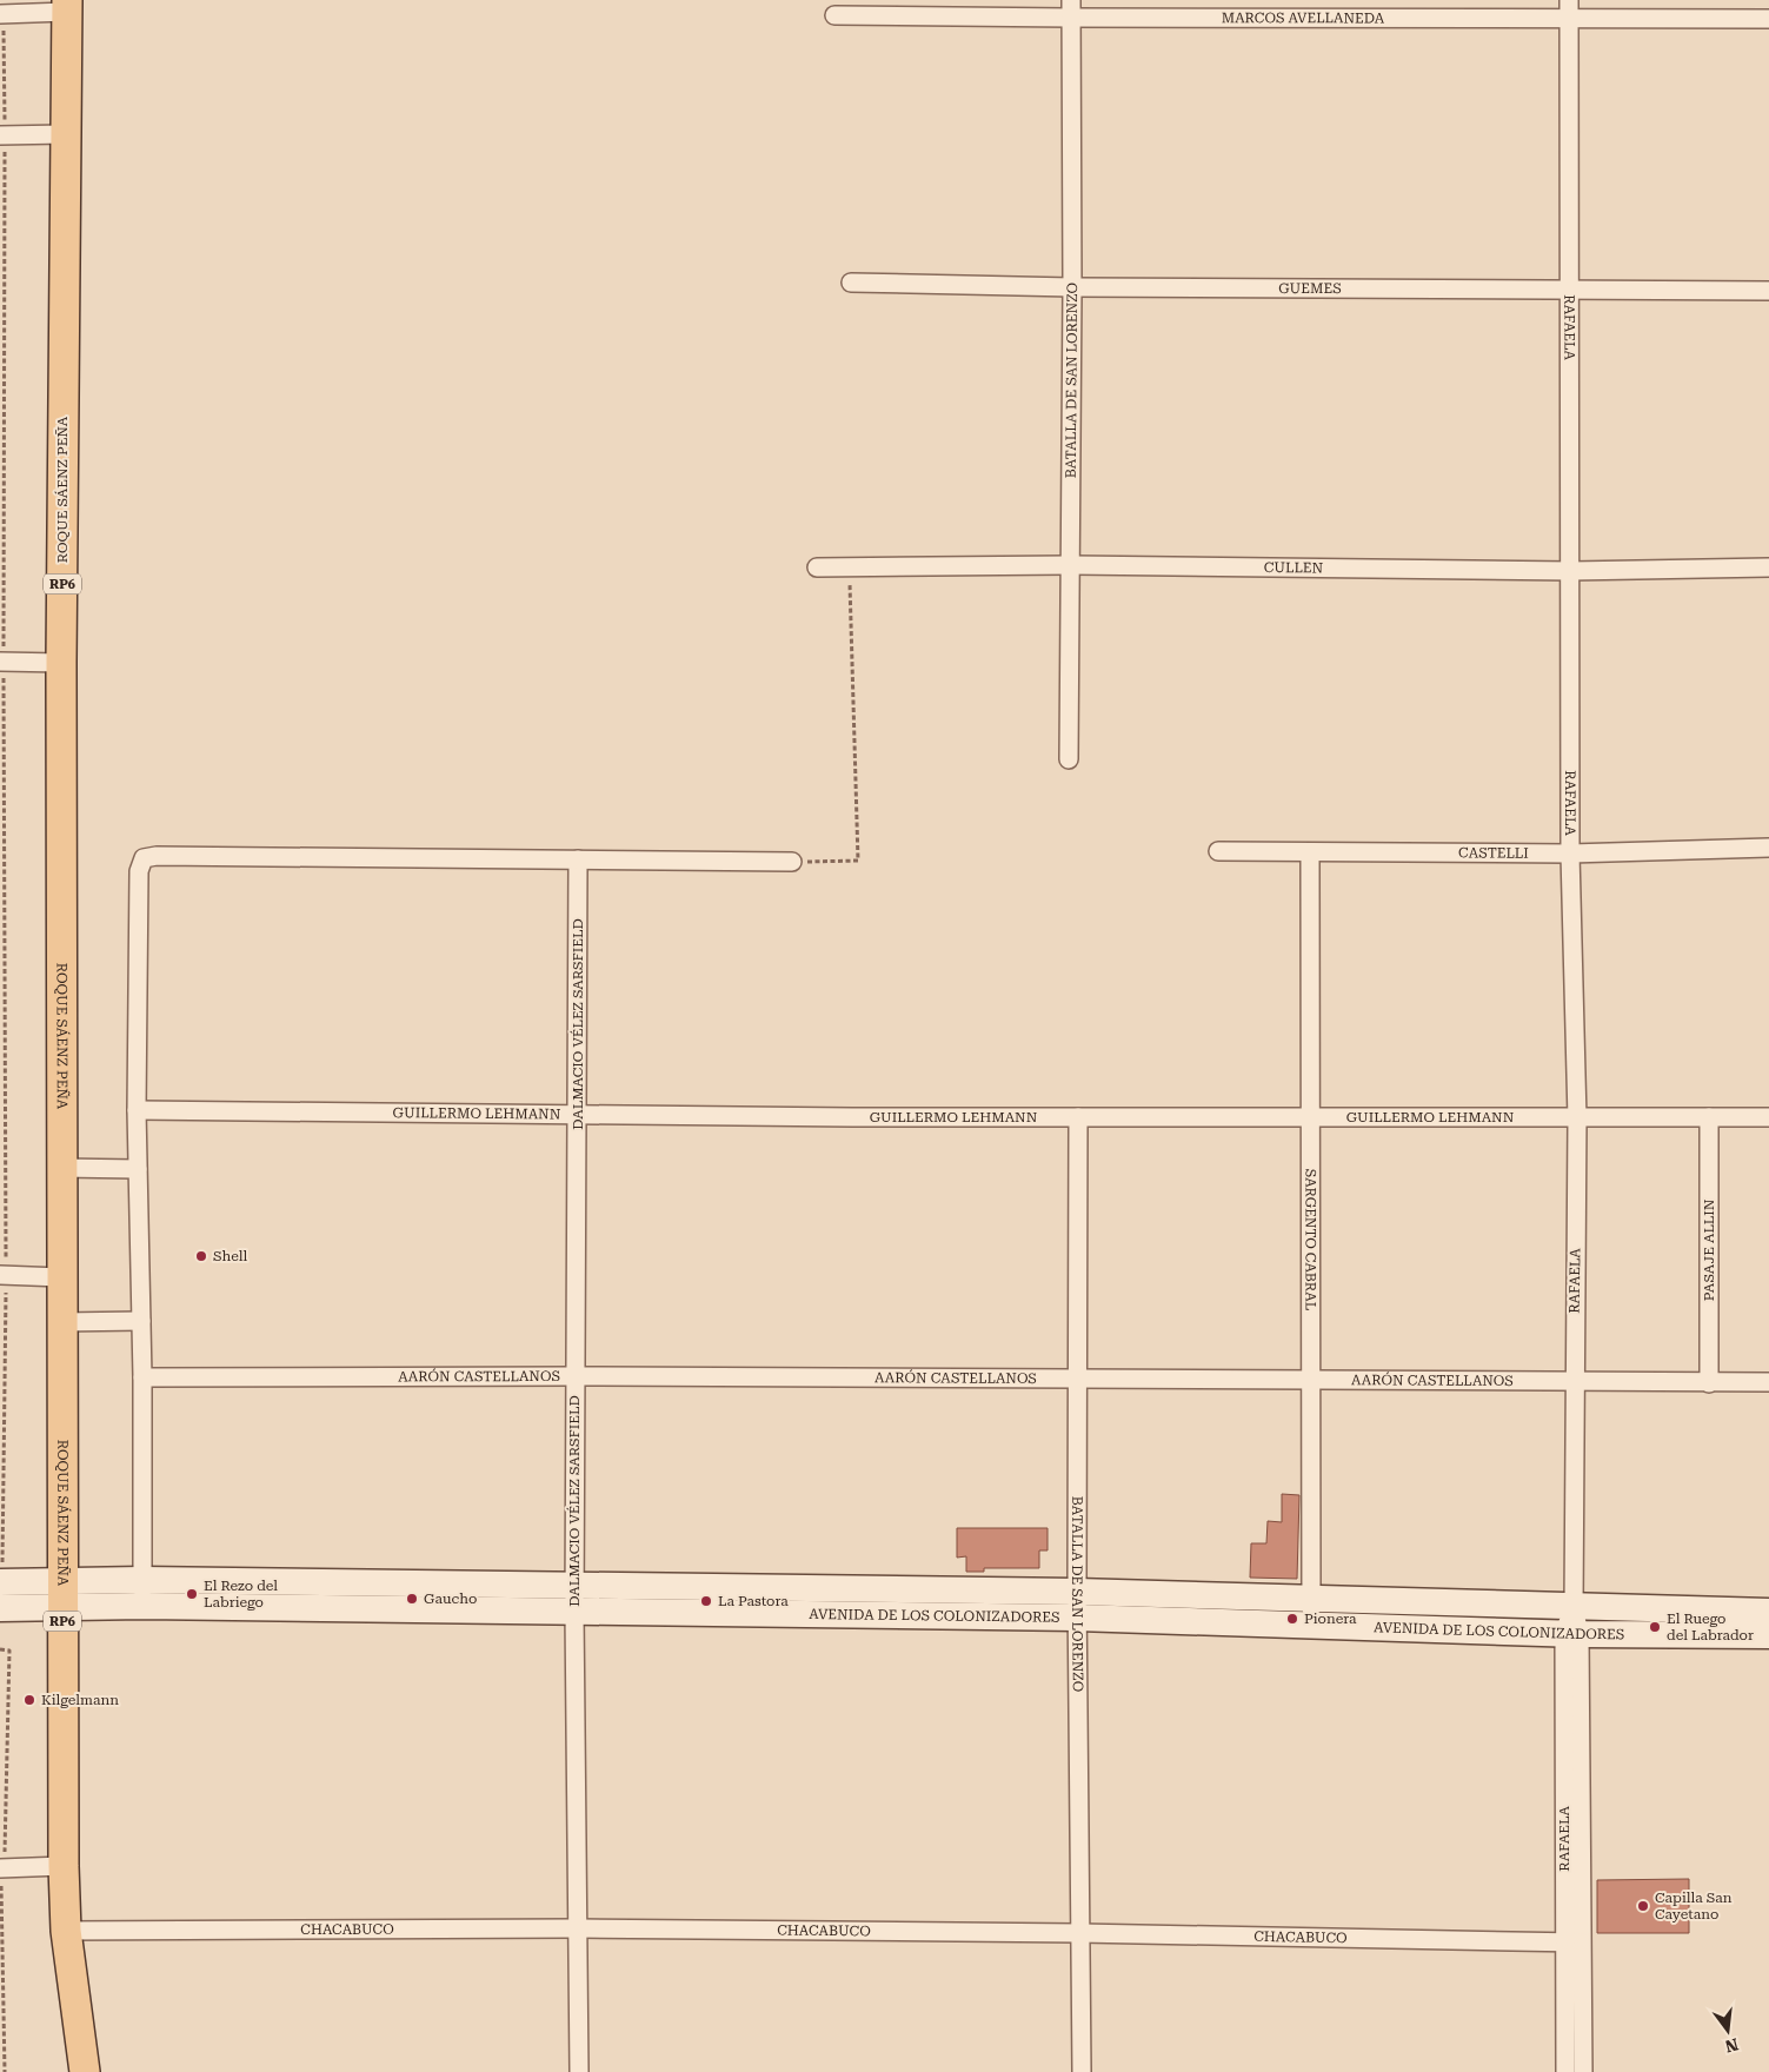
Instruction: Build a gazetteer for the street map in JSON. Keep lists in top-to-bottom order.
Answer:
{
  "streets": {
    "main road": ["ROQUE SÁENZ PEÑA", "RP6", "AVENIDA DE LOS COLONIZADORES"],
    "street": [
      "MARCOS AVELLANEDA",
      "GUEMES",
      "RAFAELA",
      "BATALLA DE SAN LORENZO",
      "CULLEN",
      "CASTELLI",
      "DALMACIO VÉLEZ SARSFIELD",
      "GUILLERMO LEHMANN",
      "SARGENTO CABRAL",
      "PASAJE ALLIN",
      "AARÓN CASTELLANOS",
      "CHACABUCO"
    ]
  },
  "crossings": [
    ["MARCOS AVELLANEDA", "RAFAELA"],
    ["MARCOS AVELLANEDA", "BATALLA DE SAN LORENZO"],
    ["GUEMES", "RAFAELA"],
    ["GUEMES", "BATALLA DE SAN LORENZO"],
    ["RAFAELA", "CULLEN"],
    ["RAFAELA", "CASTELLI"],
    ["RAFAELA", "GUILLERMO LEHMANN"],
    ["RAFAELA", "AARÓN CASTELLANOS"],
    ["RAFAELA", "AVENIDA DE LOS COLONIZADORES"],
    ["RAFAELA", "CHACABUCO"],
    ["BATALLA DE SAN LORENZO", "CULLEN"],
    ["BATALLA DE SAN LORENZO", "GUILLERMO LEHMANN"],
    ["BATALLA DE SAN LORENZO", "AARÓN CASTELLANOS"],
    ["BATALLA DE SAN LORENZO", "AVENIDA DE LOS COLONIZADORES"],
    ["BATALLA DE SAN LORENZO", "CHACABUCO"],
    ["ROQUE SÁENZ PEÑA", "AVENIDA DE LOS COLONIZADORES"],
    ["ROQUE SÁENZ PEÑA", "CHACABUCO"],
    ["CASTELLI", "SARGENTO CABRAL"],
    ["DALMACIO VÉLEZ SARSFIELD", "GUILLERMO LEHMANN"],
    ["DALMACIO VÉLEZ SARSFIELD", "AARÓN CASTELLANOS"],
    ["DALMACIO VÉLEZ SARSFIELD", "AVENIDA DE LOS COLONIZADORES"],
    ["DALMACIO VÉLEZ SARSFIELD", "CHACABUCO"],
    ["GUILLERMO LEHMANN", "SARGENTO CABRAL"],
    ["GUILLERMO LEHMANN", "PASAJE ALLIN"],
    ["SARGENTO CABRAL", "AARÓN CASTELLANOS"],
    ["SARGENTO CABRAL", "AVENIDA DE LOS COLONIZADORES"],
    ["PASAJE ALLIN", "AARÓN CASTELLANOS"]
  ],
  "places": [
    "Shell",
    "El Rezo del Labriego",
    "Gaucho",
    "La Pastora",
    "Pionera",
    "El Ruego del Labrador",
    "Kilgelmann",
    "Capilla San Cayetano"
  ],
  "north": "bottom"
}
